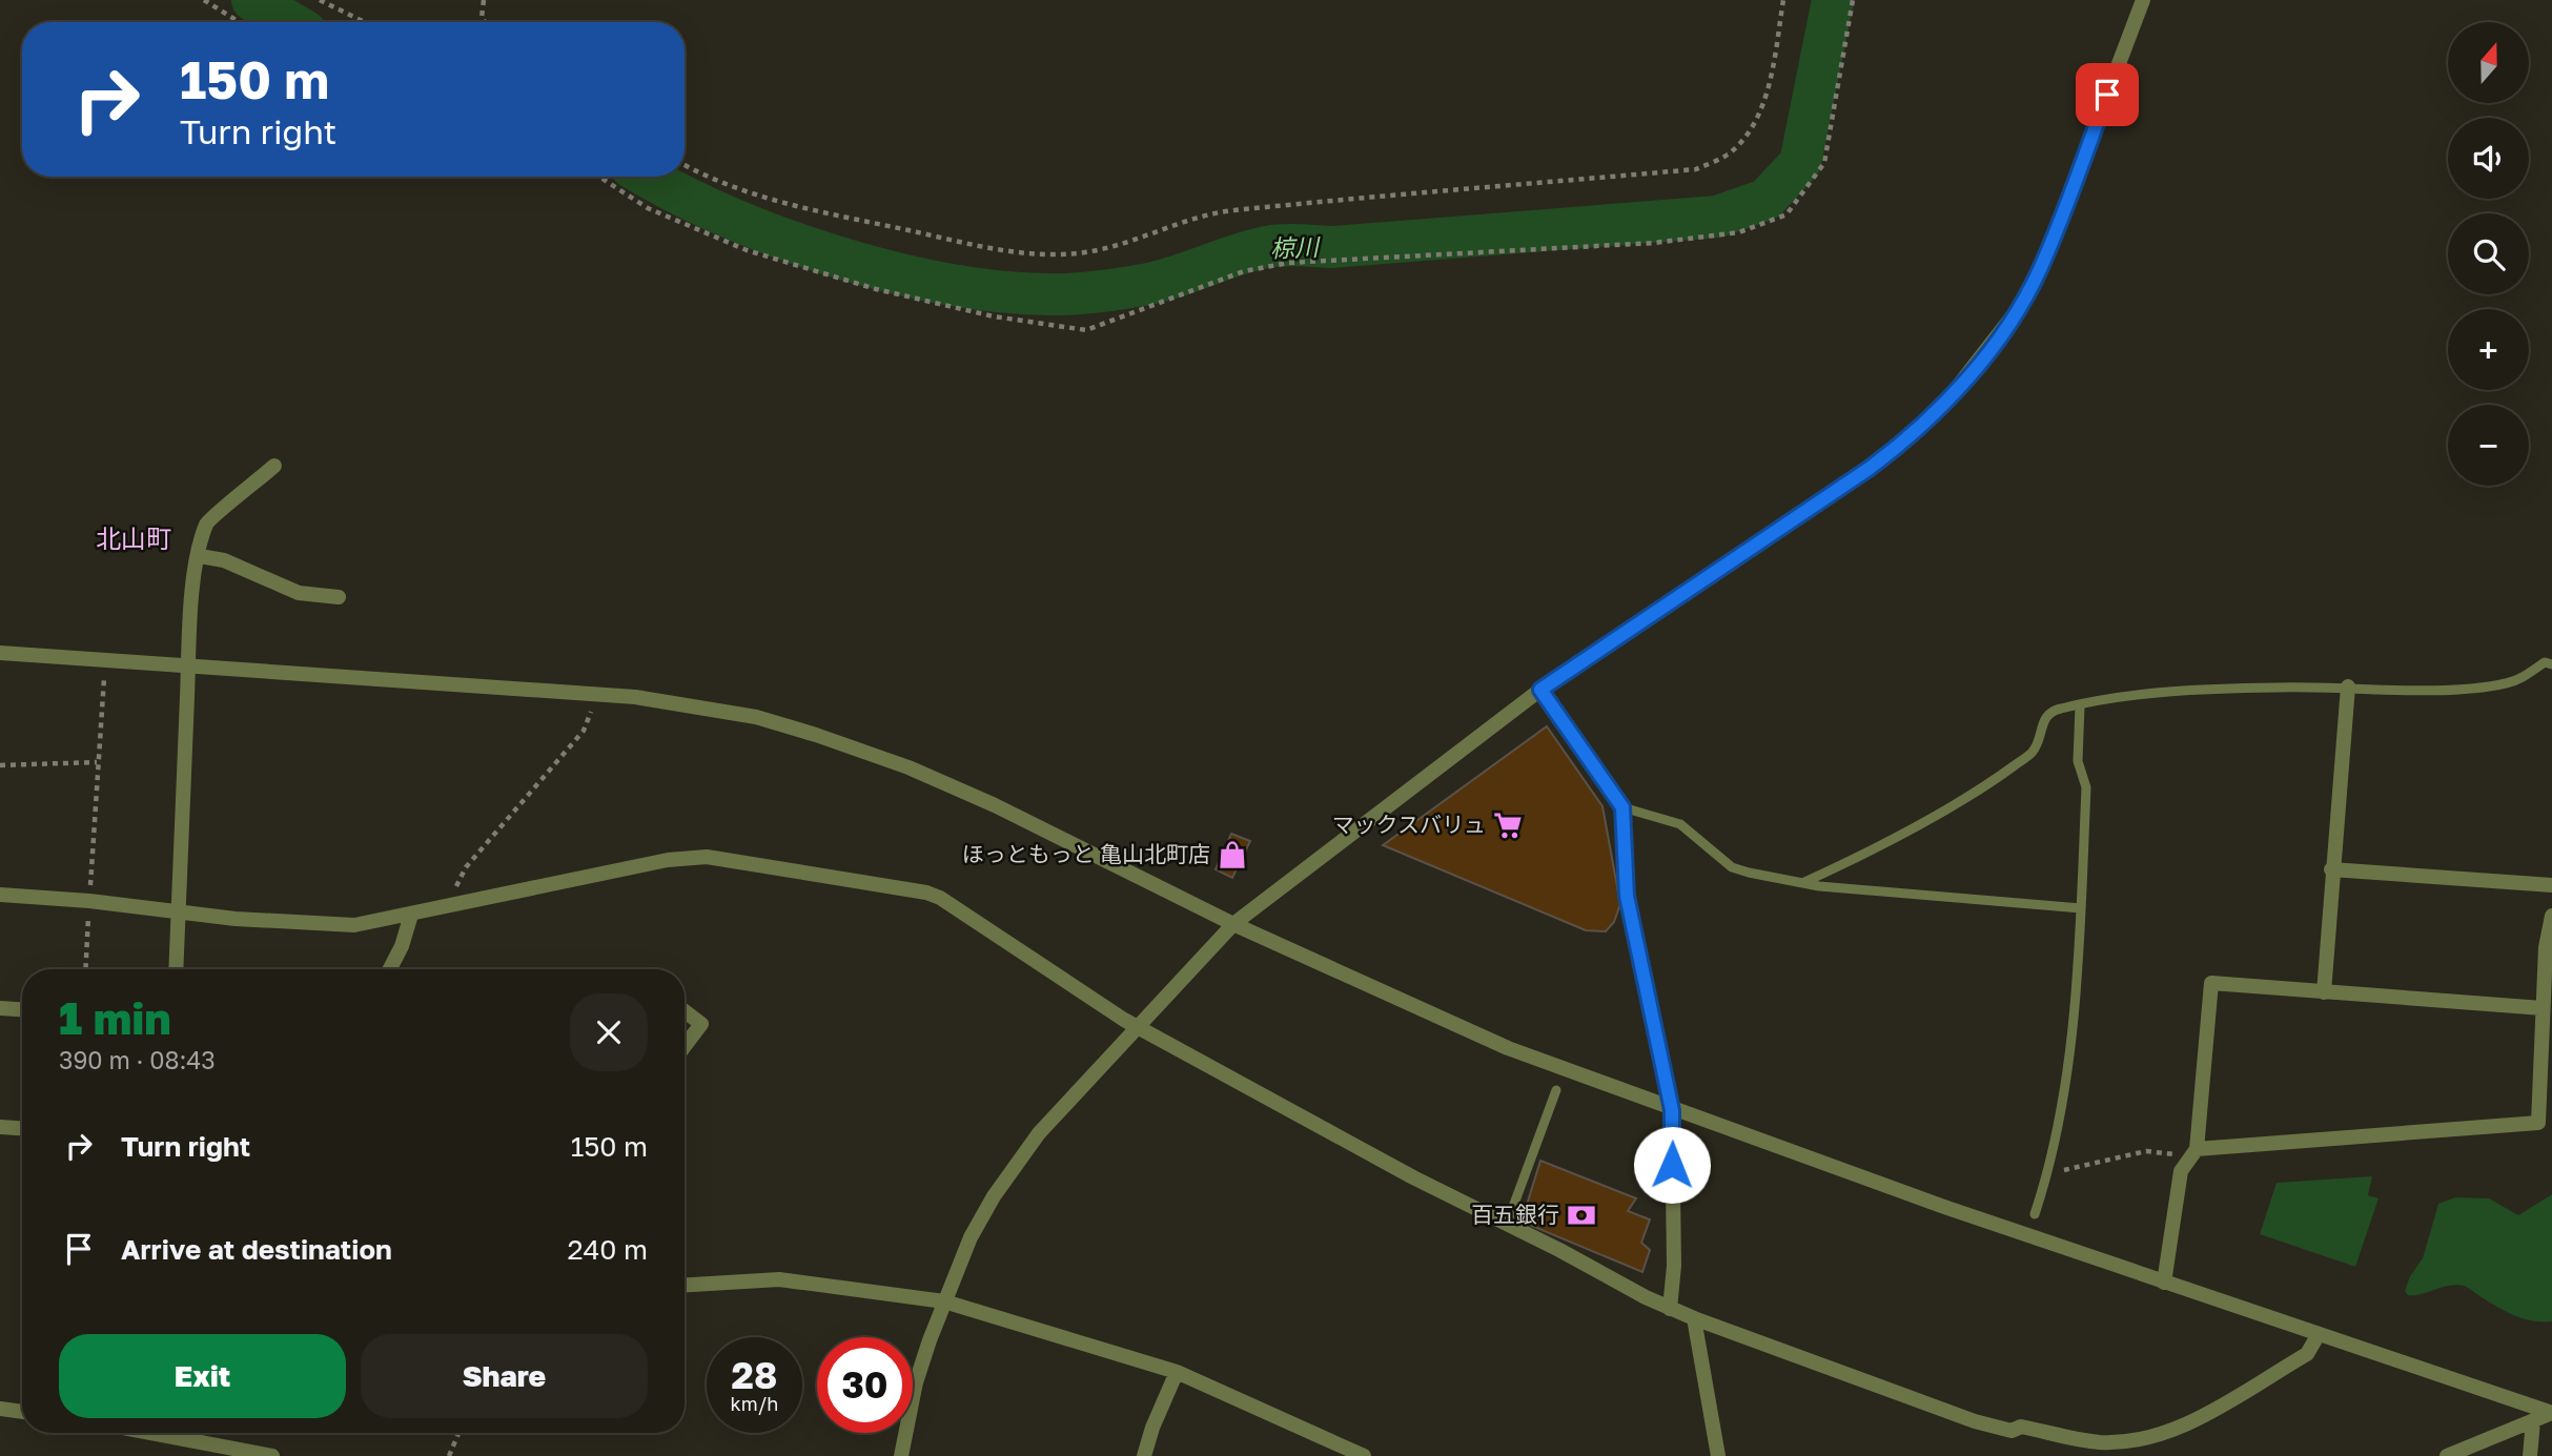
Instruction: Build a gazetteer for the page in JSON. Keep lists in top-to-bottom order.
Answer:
{
  "districts": ["北山町"],
  "water": ["椋川"],
  "places": {
    "supermarket": ["マックスバリュ"],
    "shop": ["ほっともっと 亀山北町店"],
    "bank": ["百五銀行"]
  },
  "north": "top",
  "page": {
    "map_buttons": ["+", "−"],
    "turn": ["150 m", "Turn right"],
    "heading": ["1 min", "390 m · 08:43"],
    "list": [
      {
        "name": "Turn right",
        "value": "150 m"
      },
      {
        "name": "Arrive at destination",
        "value": "240 m"
      }
    ],
    "buttons": ["Exit", "Share"],
    "speed": "28 km/h",
    "limit": "30"
  }
}
